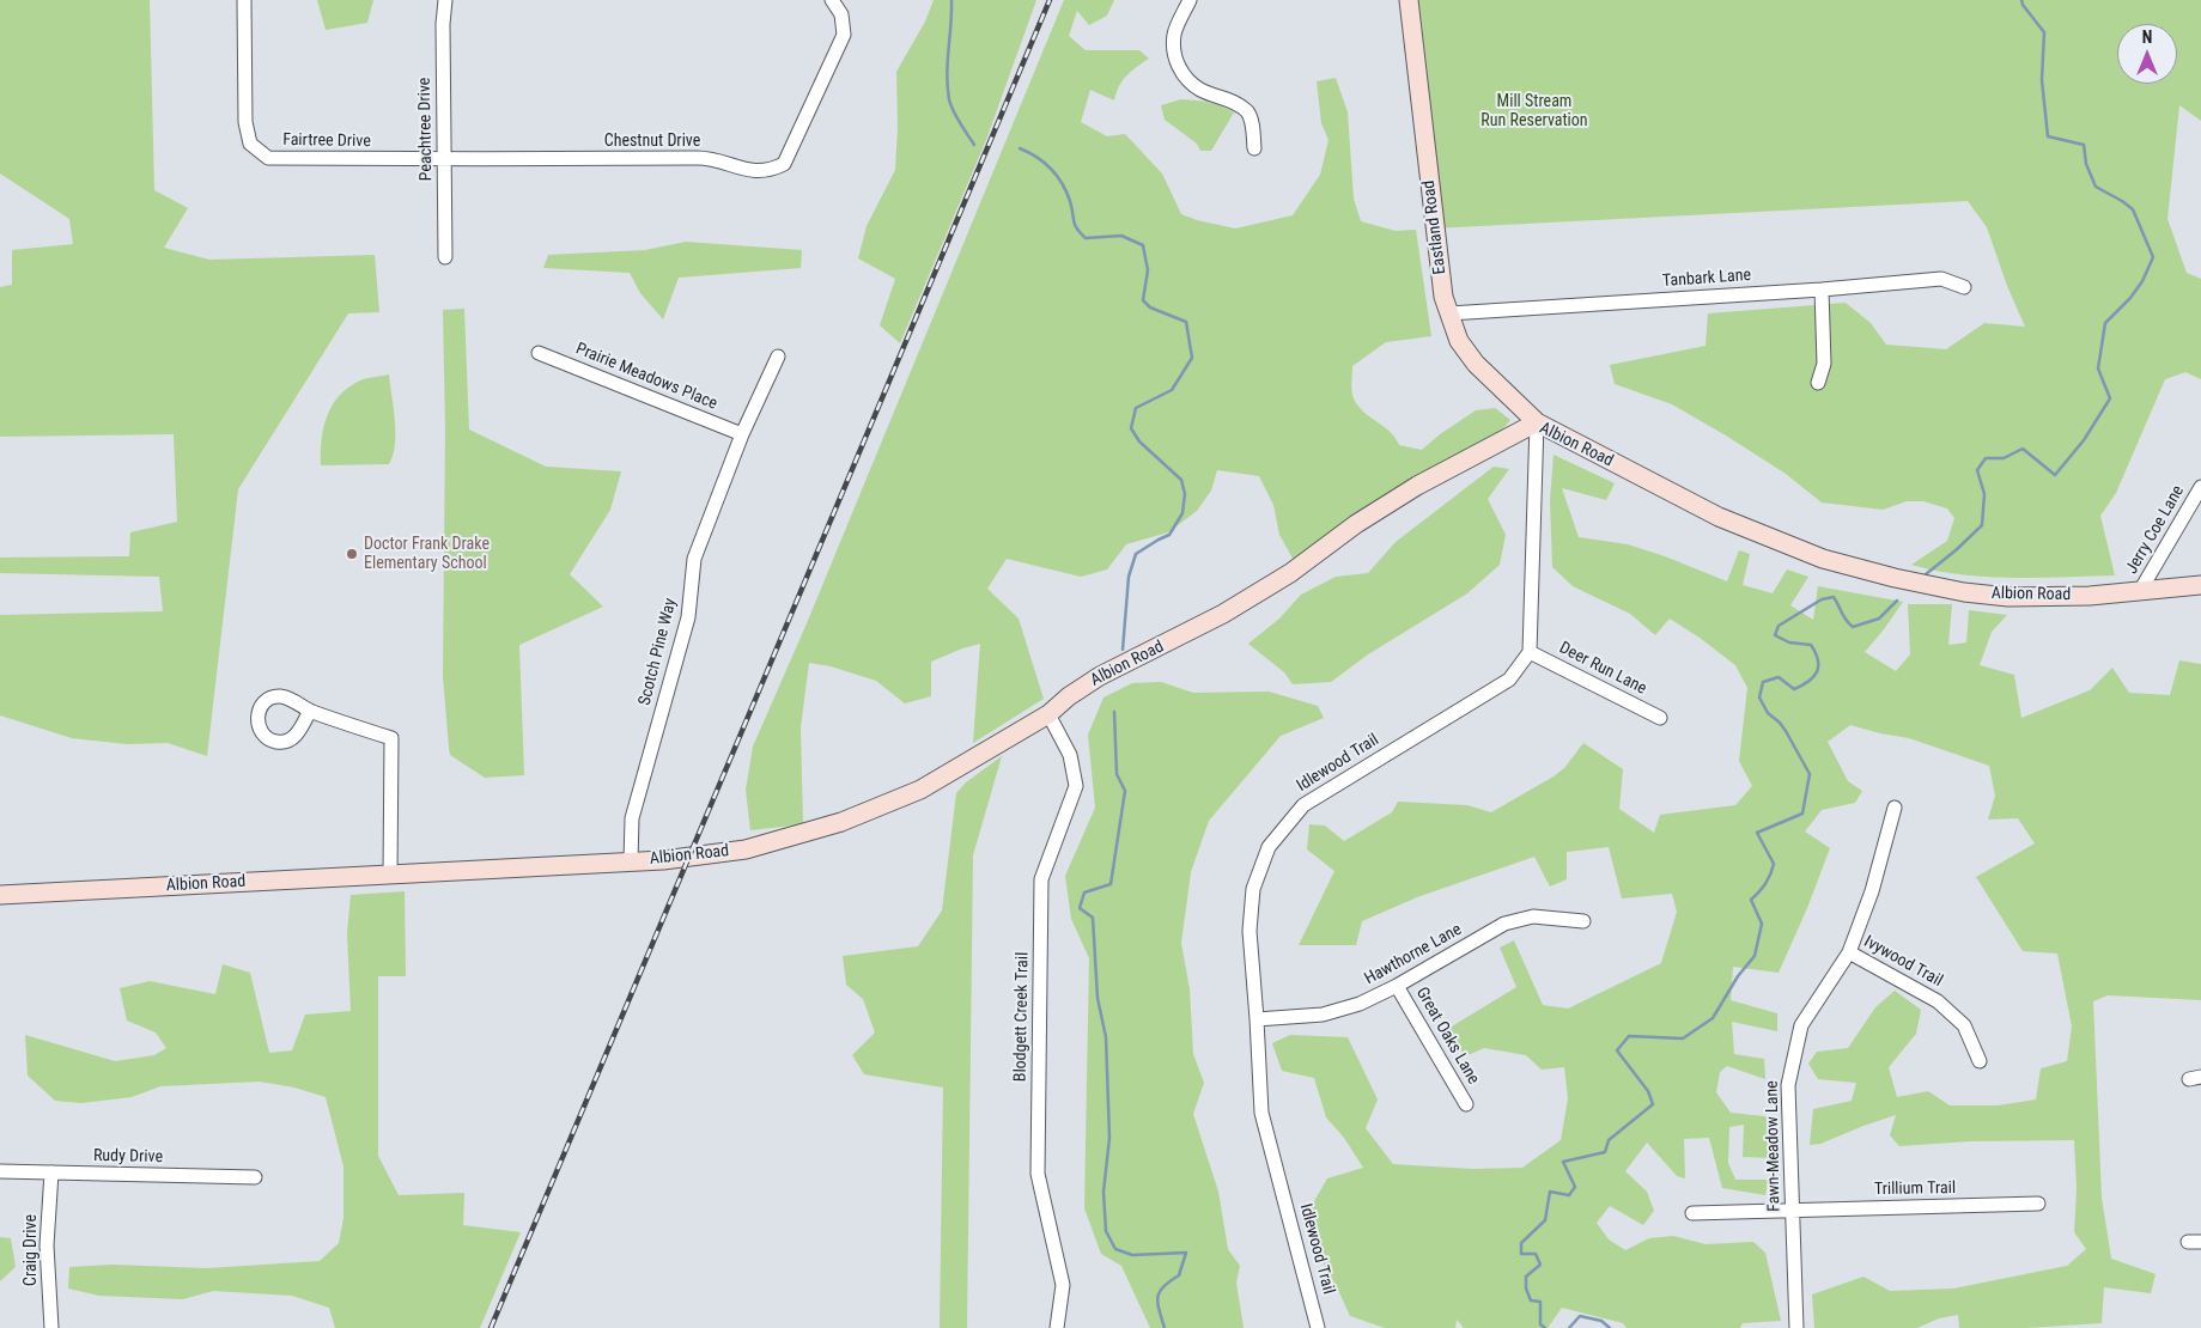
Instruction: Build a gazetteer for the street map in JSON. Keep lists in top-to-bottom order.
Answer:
{
  "streets": {
    "street": [
      "Peachtree Drive",
      "Fairtree Drive",
      "Chestnut Drive",
      "Eastland Road",
      "Tanbark Lane",
      "Prairie Meadows Place",
      "Albion Road",
      "Jerry Coe Lane",
      "Scotch Pine Way",
      "Deer Run Lane",
      "Idlewood Trail",
      "Hawthorne Lane",
      "Ivywood Trail",
      "Blodgett Creek Trail",
      "Great Oaks Lane",
      "Fawn-Meadow Lane",
      "Rudy Drive",
      "Trillium Trail",
      "Craig Drive"
    ]
  },
  "crossings": [
    ["Peachtree Drive", "Fairtree Drive"],
    ["Peachtree Drive", "Chestnut Drive"],
    ["Fairtree Drive", "Chestnut Drive"],
    ["Eastland Road", "Tanbark Lane"],
    ["Eastland Road", "Albion Road"],
    ["Prairie Meadows Place", "Scotch Pine Way"],
    ["Albion Road", "Jerry Coe Lane"],
    ["Albion Road", "Scotch Pine Way"],
    ["Albion Road", "Blodgett Creek Trail"],
    ["Deer Run Lane", "Idlewood Trail"],
    ["Idlewood Trail", "Hawthorne Lane"],
    ["Hawthorne Lane", "Great Oaks Lane"],
    ["Ivywood Trail", "Fawn-Meadow Lane"],
    ["Fawn-Meadow Lane", "Trillium Trail"],
    ["Rudy Drive", "Craig Drive"]
  ],
  "parks": ["Mill Stream Run Reservation"],
  "places": ["Doctor Frank Drake Elementary School"],
  "north": "top"
}
